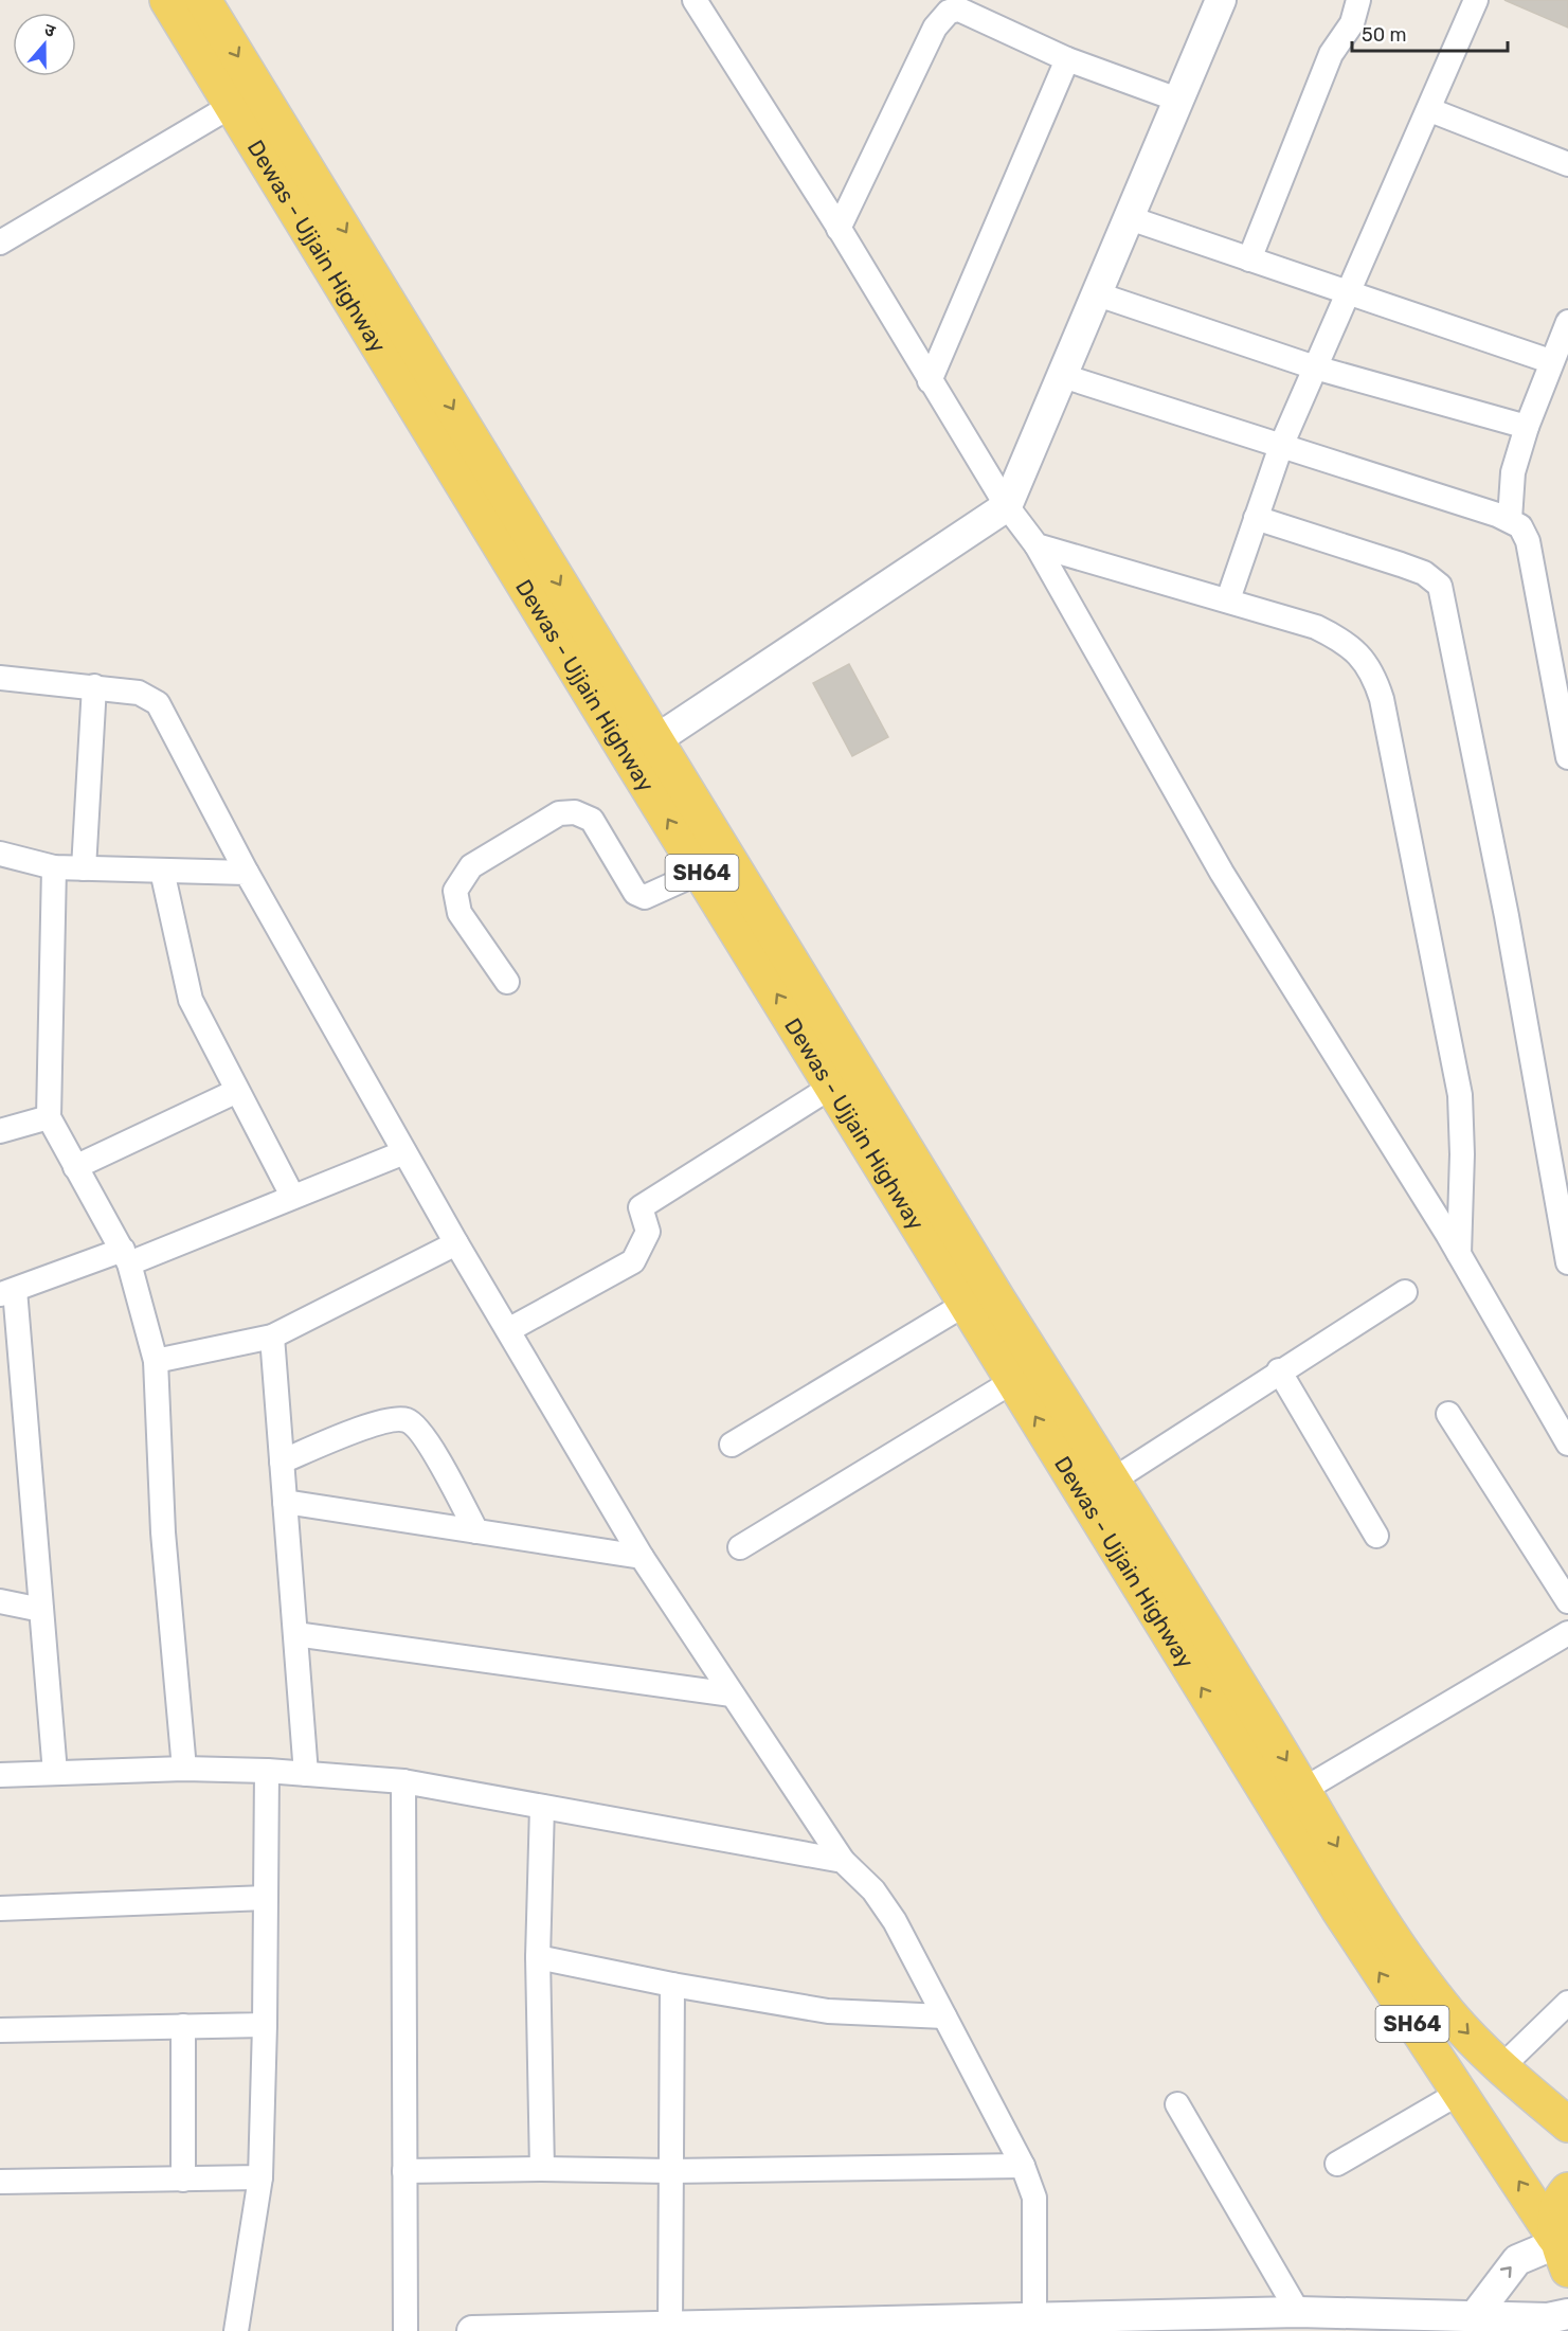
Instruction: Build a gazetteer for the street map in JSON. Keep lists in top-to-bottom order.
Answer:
{
  "streets": {
    "main road": ["Dewas - Ujjain Highway", "SH64"]
  },
  "scale_bar": "50 m",
  "north": "top"
}
